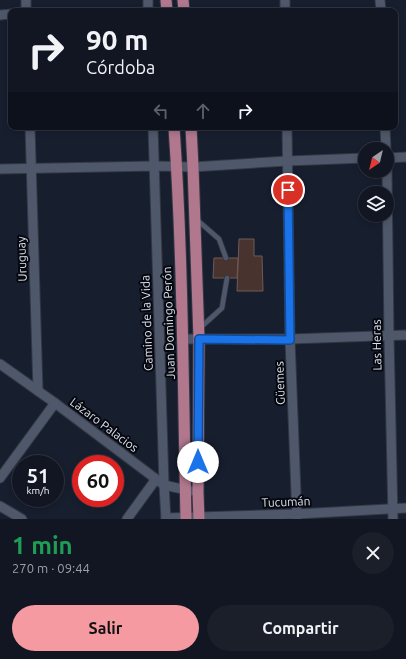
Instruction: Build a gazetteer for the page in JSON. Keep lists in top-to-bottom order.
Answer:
{
  "streets": {
    "main road": ["Juan Domingo Perón"],
    "street": [
      "Uruguay",
      "Camino de la Vida",
      "Las Heras",
      "Güemes",
      "Lázaro Palacios",
      "Tucumán"
    ]
  },
  "crossings": [
    ["Uruguay", "Lázaro Palacios"],
    ["Camino de la Vida", "Lázaro Palacios"],
    ["Camino de la Vida", "Tucumán"],
    ["Juan Domingo Perón", "Lázaro Palacios"],
    ["Juan Domingo Perón", "Tucumán"],
    ["Las Heras", "Tucumán"],
    ["Güemes", "Tucumán"]
  ],
  "north": "bottom left",
  "page": {
    "turn": ["90 m", "Córdoba"],
    "speed": "51 km/h",
    "limit": "60",
    "heading": ["1 min", "270 m · 09:44"],
    "buttons": ["Salir", "Compartir"]
  }
}
